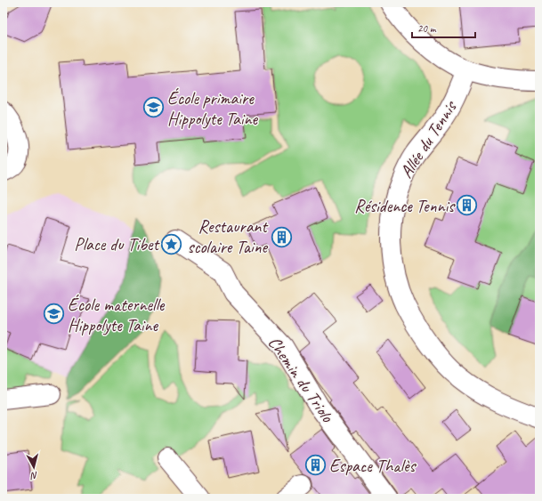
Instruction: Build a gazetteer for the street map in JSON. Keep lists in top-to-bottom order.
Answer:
{
  "streets": {
    "street": ["Allée du Tennis", "Chemin du Triolo"]
  },
  "places": {
    "school or university": ["École primaire Hippolyte Taine", "École maternelle Hippolyte Taine"],
    "building": ["Résidence Tennis", "Restaurant scolaire Taine", "Espace Thalès"],
    "place": ["Place du Tibet"]
  },
  "scale_bar": "20 m",
  "north": "bottom"
}
